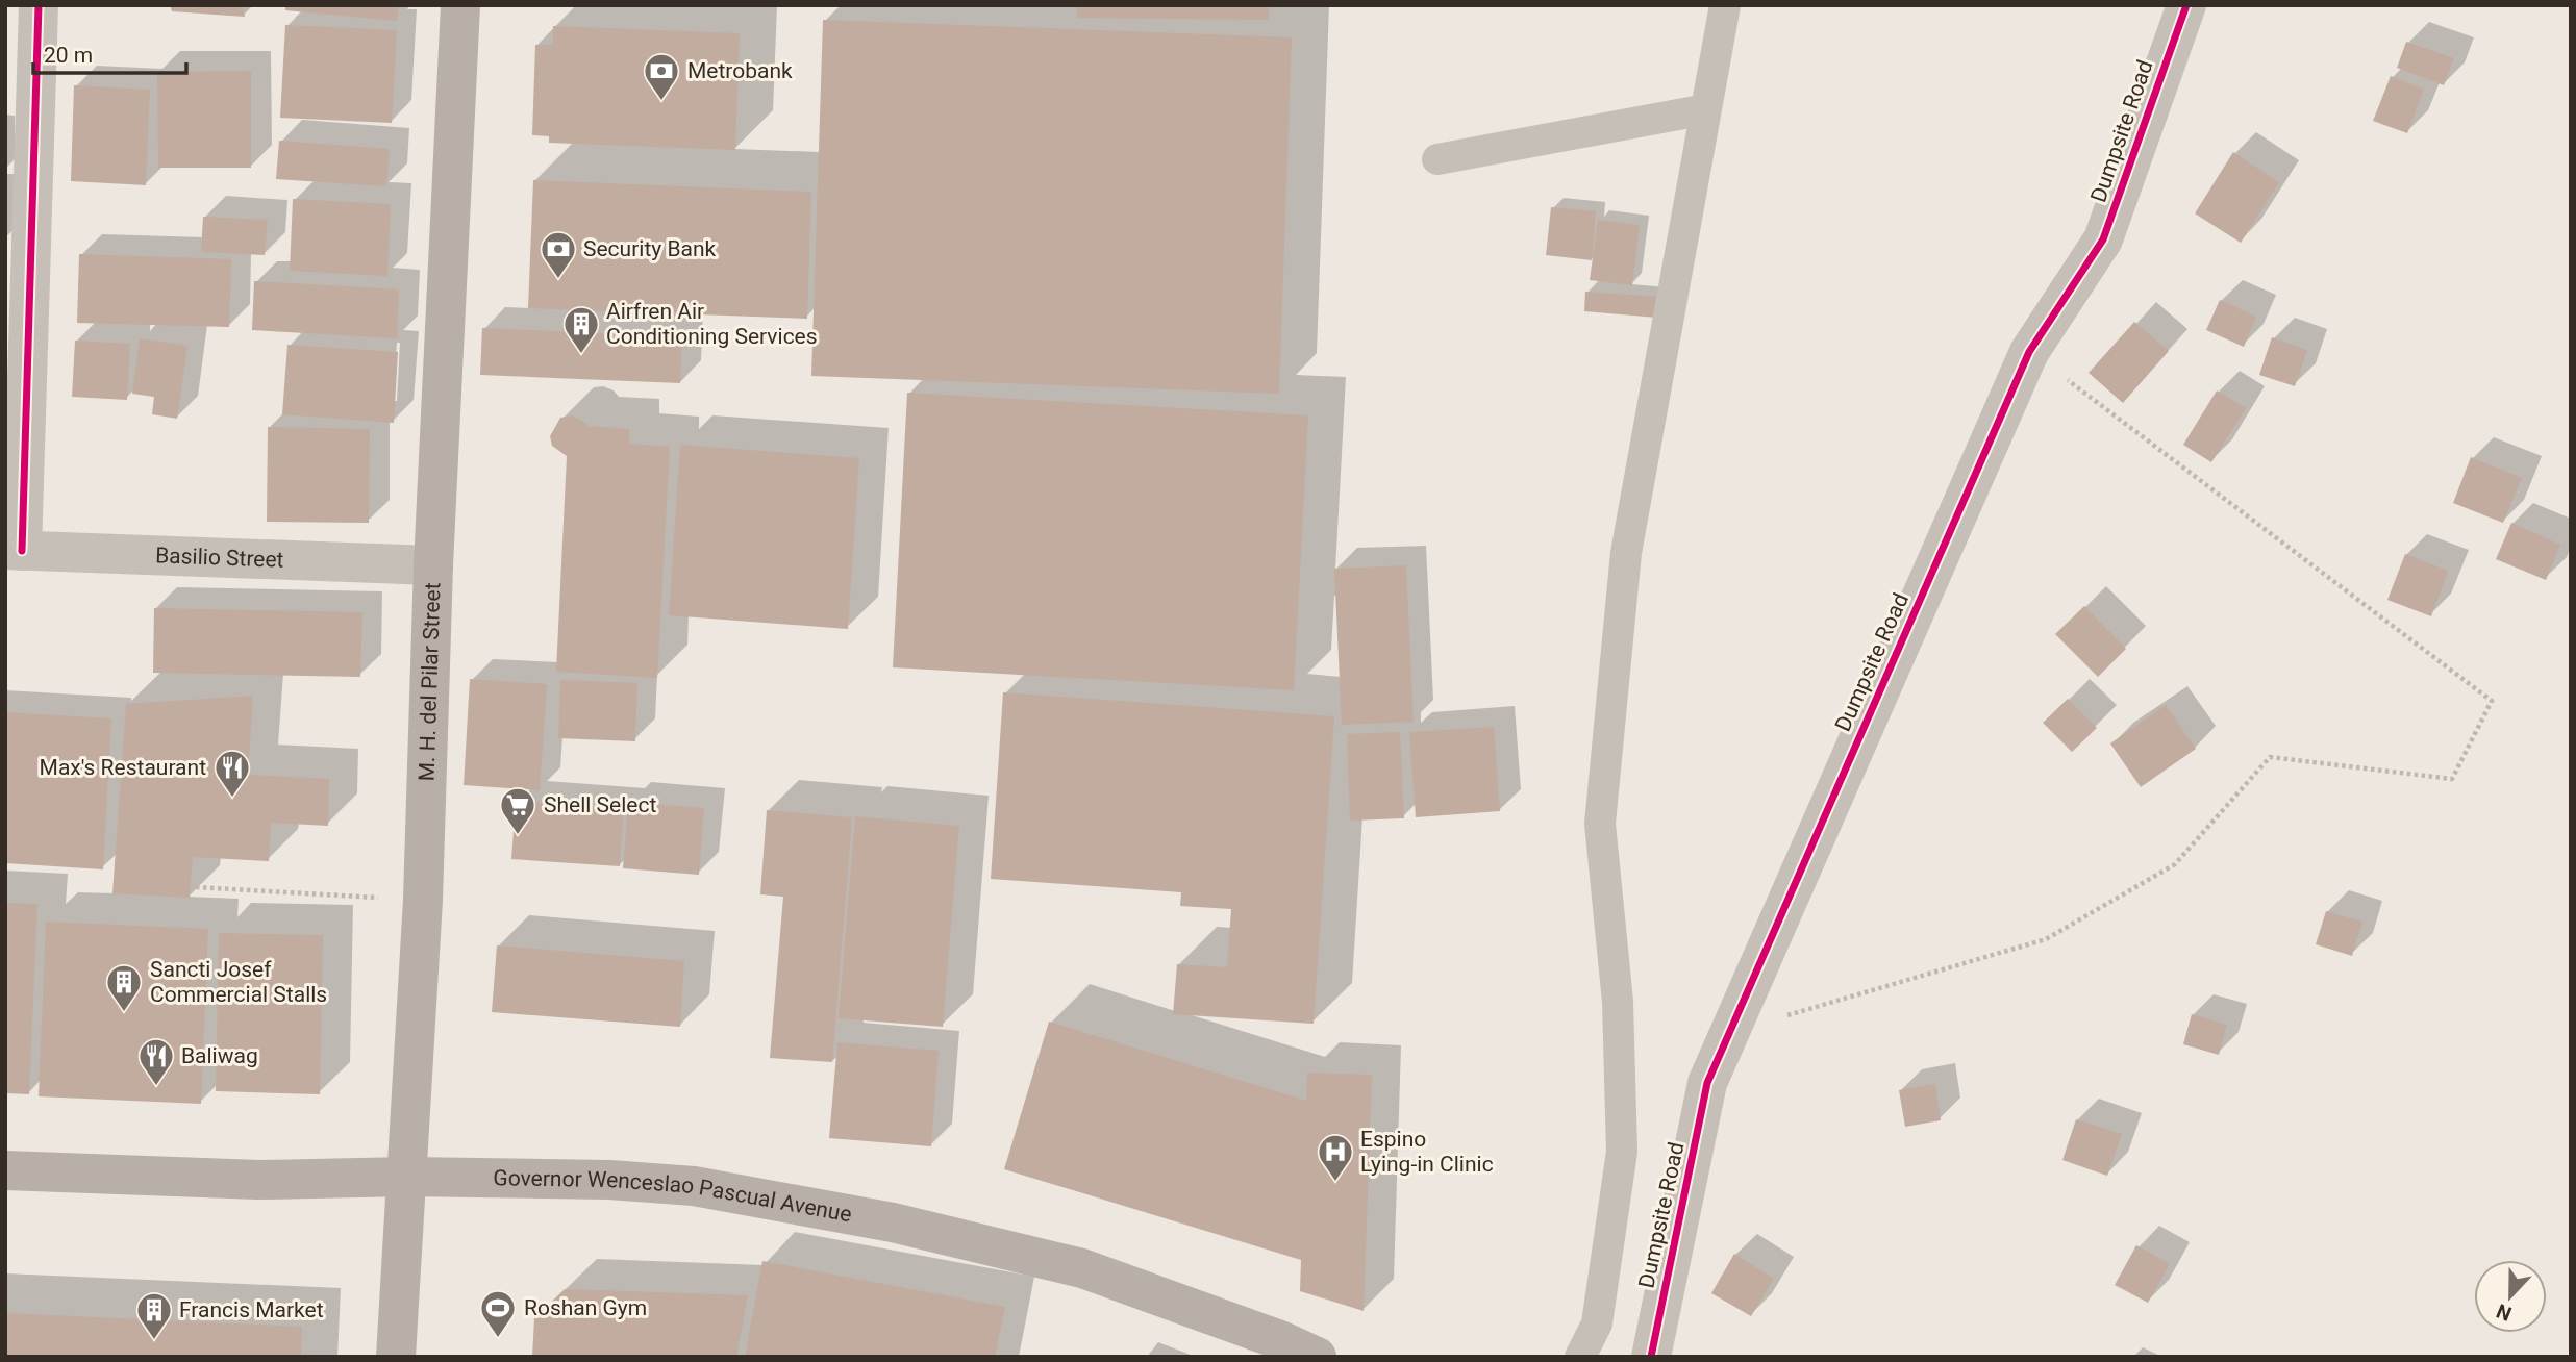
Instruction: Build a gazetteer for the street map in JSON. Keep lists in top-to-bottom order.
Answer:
{
  "streets": {
    "main road": ["M. H. del Pilar Street", "Governor Wenceslao Pascual Avenue"],
    "street": ["Dumpsite Road", "Basilio Street"]
  },
  "crossings": [
    ["Basilio Street", "M. H. del Pilar Street"],
    ["M. H. del Pilar Street", "Governor Wenceslao Pascual Avenue"]
  ],
  "places": {
    "bank": ["Metrobank", "Security Bank"],
    "building": ["Airfren Air Conditioning Services", "Sancti Josef Commercial Stalls", "Francis Market"],
    "restaurant": ["Max's Restaurant", "Baliwag"],
    "supermarket": ["Shell Select"],
    "hospital": ["Espino Lying-in Clinic"],
    "sports": ["Roshan Gym"]
  },
  "scale_bar": "20 m",
  "north": "bottom"
}
